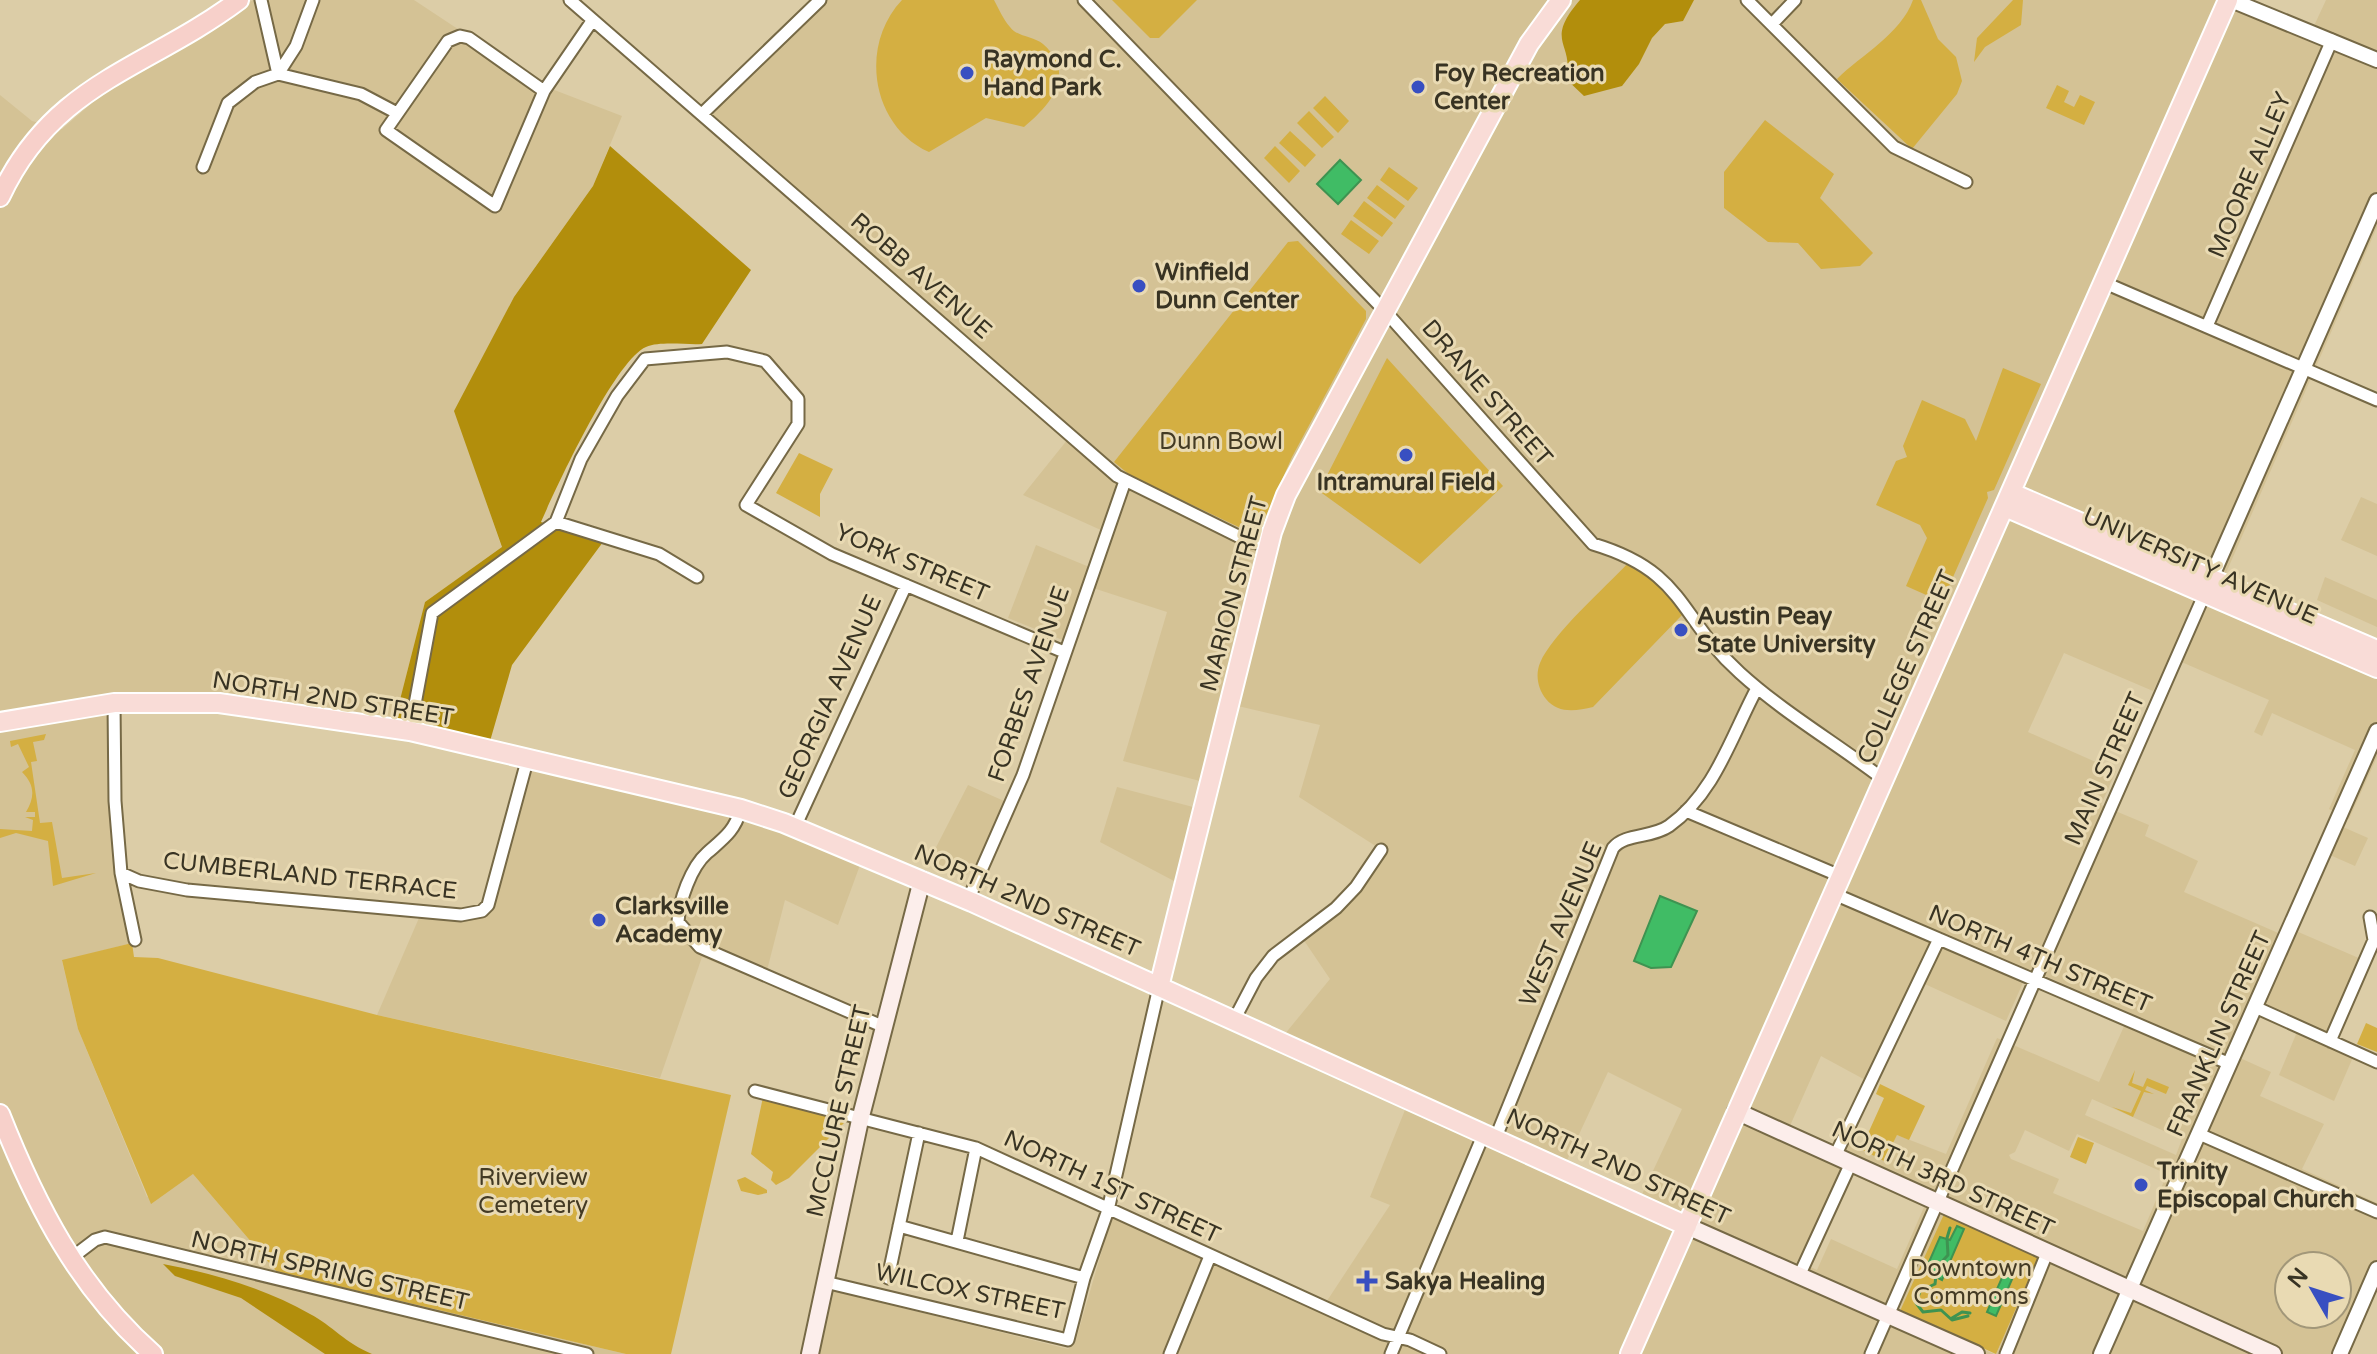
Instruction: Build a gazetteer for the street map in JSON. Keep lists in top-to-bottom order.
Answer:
{
  "streets": {
    "main road": [
      "UNIVERSITY AVENUE",
      "MARION STREET",
      "COLLEGE STREET",
      "NORTH 2ND STREET",
      "MCCLURE STREET",
      "NORTH 3RD STREET"
    ],
    "street": [
      "MOORE ALLEY",
      "ROBB AVENUE",
      "DRANE STREET",
      "YORK STREET",
      "FORBES AVENUE",
      "GEORGIA AVENUE",
      "MAIN STREET",
      "CUMBERLAND TERRACE",
      "WEST AVENUE",
      "NORTH 4TH STREET",
      "FRANKLIN STREET",
      "NORTH 1ST STREET",
      "NORTH SPRING STREET",
      "WILCOX STREET"
    ]
  },
  "crossings": [
    ["ROBB AVENUE", "MARION STREET"],
    ["ROBB AVENUE", "FORBES AVENUE"],
    ["DRANE STREET", "MARION STREET"],
    ["DRANE STREET", "COLLEGE STREET"],
    ["DRANE STREET", "WEST AVENUE"],
    ["YORK STREET", "FORBES AVENUE"],
    ["YORK STREET", "GEORGIA AVENUE"],
    ["UNIVERSITY AVENUE", "COLLEGE STREET"],
    ["UNIVERSITY AVENUE", "MAIN STREET"],
    ["MARION STREET", "NORTH 2ND STREET"],
    ["MARION STREET", "NORTH 1ST STREET"],
    ["MARION STREET", "WILCOX STREET"],
    ["COLLEGE STREET", "NORTH 2ND STREET"],
    ["COLLEGE STREET", "NORTH 4TH STREET"],
    ["COLLEGE STREET", "NORTH 3RD STREET"],
    ["FORBES AVENUE", "NORTH 2ND STREET"],
    ["GEORGIA AVENUE", "NORTH 2ND STREET"],
    ["NORTH 2ND STREET", "MAIN STREET"],
    ["NORTH 2ND STREET", "CUMBERLAND TERRACE"],
    ["NORTH 2ND STREET", "WEST AVENUE"],
    ["NORTH 2ND STREET", "MCCLURE STREET"],
    ["MAIN STREET", "NORTH 4TH STREET"],
    ["MAIN STREET", "NORTH 3RD STREET"],
    ["WEST AVENUE", "NORTH 1ST STREET"],
    ["NORTH 4TH STREET", "FRANKLIN STREET"],
    ["FRANKLIN STREET", "NORTH 3RD STREET"],
    ["MCCLURE STREET", "NORTH 1ST STREET"],
    ["MCCLURE STREET", "WILCOX STREET"],
    ["NORTH 1ST STREET", "WILCOX STREET"]
  ],
  "parks": ["Dunn Bowl", "Riverview Cemetery", "Downtown Commons"],
  "places": {
    "other": [
      "Raymond C. Hand Park",
      "Foy Recreation Center",
      "Winfield Dunn Center",
      "Intramural Field",
      "Austin Peay State University",
      "Clarksville Academy",
      "Trinity Episcopal Church"
    ],
    "health": ["Sakya Healing"]
  },
  "north": "top left"
}
